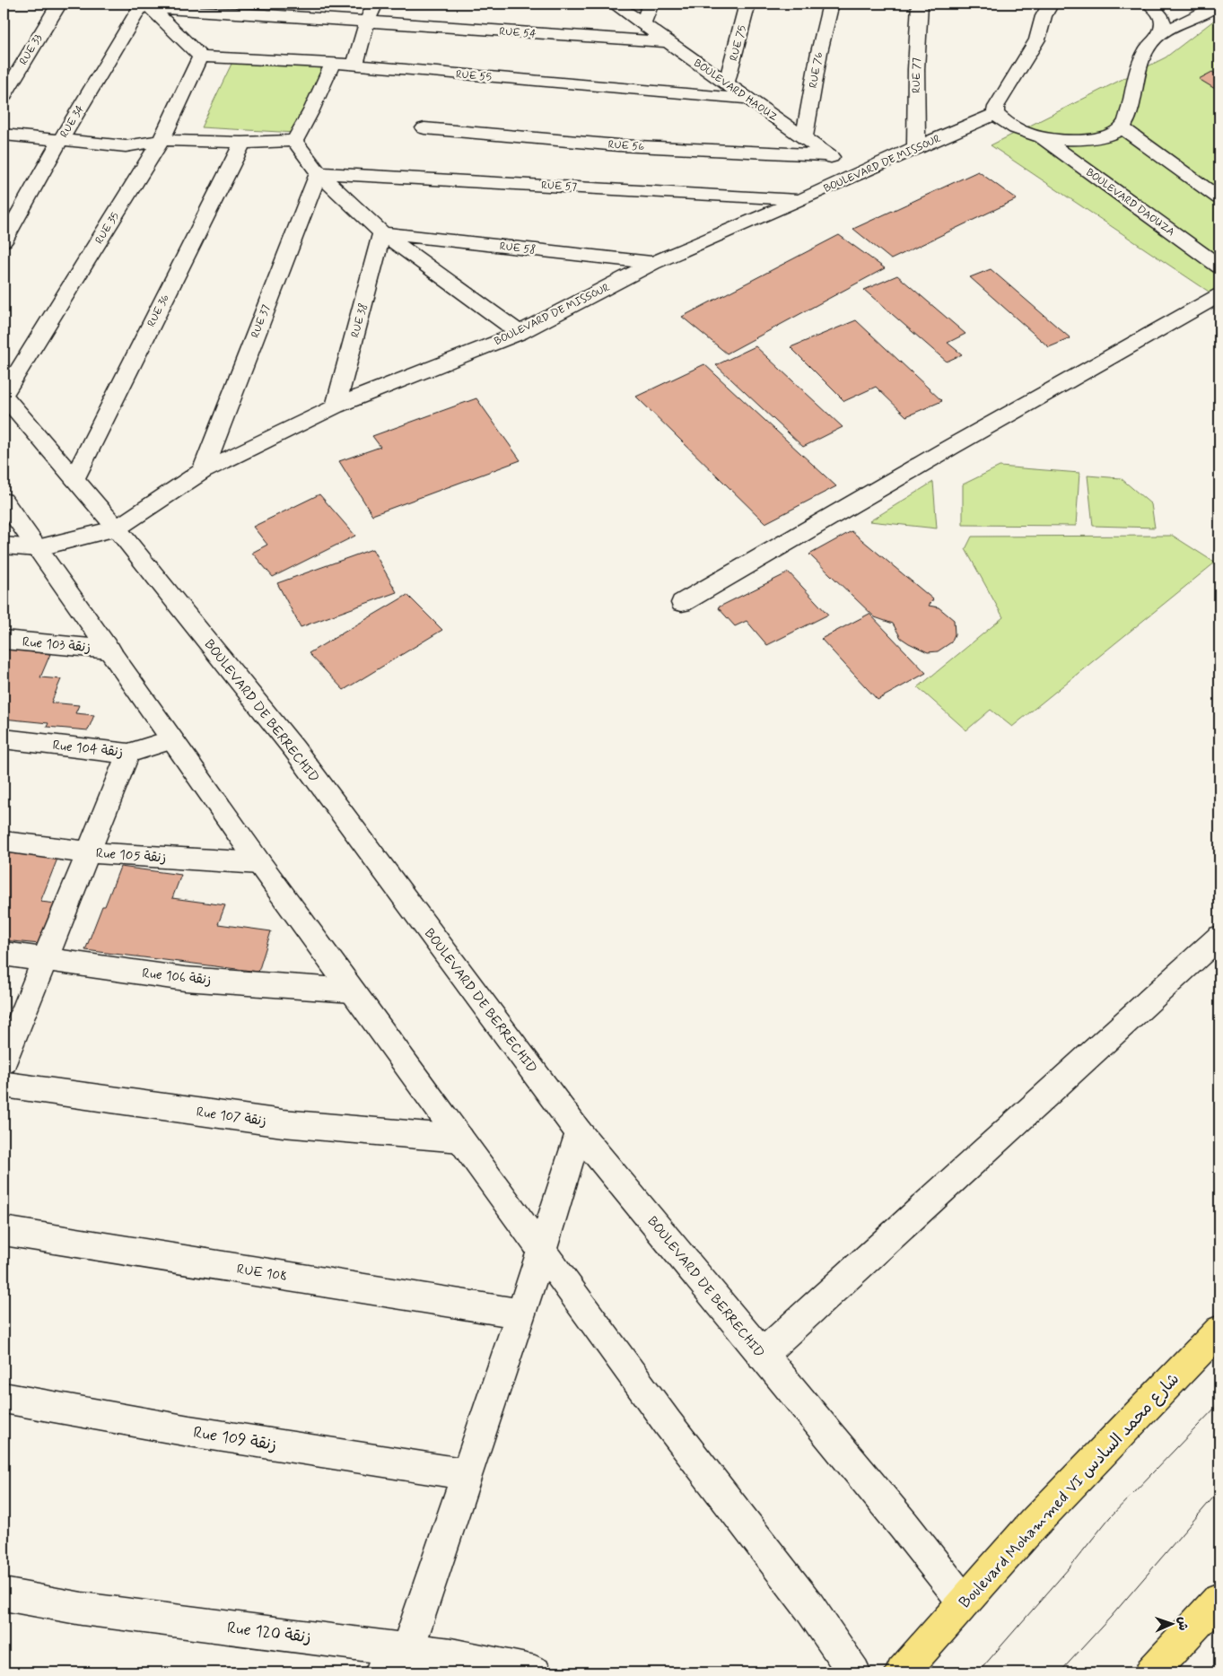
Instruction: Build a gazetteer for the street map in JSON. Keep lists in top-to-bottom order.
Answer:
{
  "streets": {
    "main road": ["Boulevard Mohammed VI شارع محمد السادس"],
    "street": [
      "RUE 54",
      "RUE 75",
      "RUE 33",
      "RUE 76",
      "RUE 55",
      "RUE 77",
      "BOULEVARD HAOUZ",
      "RUE 34",
      "RUE 56",
      "BOULEVARD DE MISSOUR",
      "RUE 57",
      "BOULEVARD DAOUZA",
      "RUE 35",
      "RUE 58",
      "RUE 36",
      "RUE 38",
      "RUE 37",
      "Rue 103 زنقة",
      "BOULEVARD DE BERRECHID",
      "Rue 104 زنقة",
      "Rue 105 زنقة",
      "Rue 106 زنقة",
      "Rue 107 زنقة",
      "RUE 108",
      "Rue 109 زنقة",
      "Rue 120 زنقة"
    ]
  },
  "crossings": [
    ["RUE 54", "BOULEVARD HAOUZ"],
    ["RUE 75", "BOULEVARD HAOUZ"],
    ["RUE 76", "BOULEVARD HAOUZ"],
    ["RUE 55", "BOULEVARD HAOUZ"],
    ["RUE 55", "RUE 35"],
    ["RUE 77", "BOULEVARD DE MISSOUR"],
    ["BOULEVARD HAOUZ", "RUE 56"],
    ["BOULEVARD HAOUZ", "BOULEVARD DE MISSOUR"],
    ["BOULEVARD DE MISSOUR", "RUE 57"],
    ["BOULEVARD DE MISSOUR", "RUE 58"],
    ["BOULEVARD DE MISSOUR", "RUE 38"],
    ["BOULEVARD DE MISSOUR", "RUE 37"],
    ["BOULEVARD DE MISSOUR", "BOULEVARD DE BERRECHID"],
    ["RUE 57", "RUE 37"],
    ["RUE 35", "BOULEVARD DE BERRECHID"],
    ["RUE 58", "RUE 38"],
    ["RUE 36", "BOULEVARD DE BERRECHID"],
    ["BOULEVARD DE BERRECHID", "Boulevard Mohammed VI شارع محمد السادس"]
  ],
  "north": "right"
}
